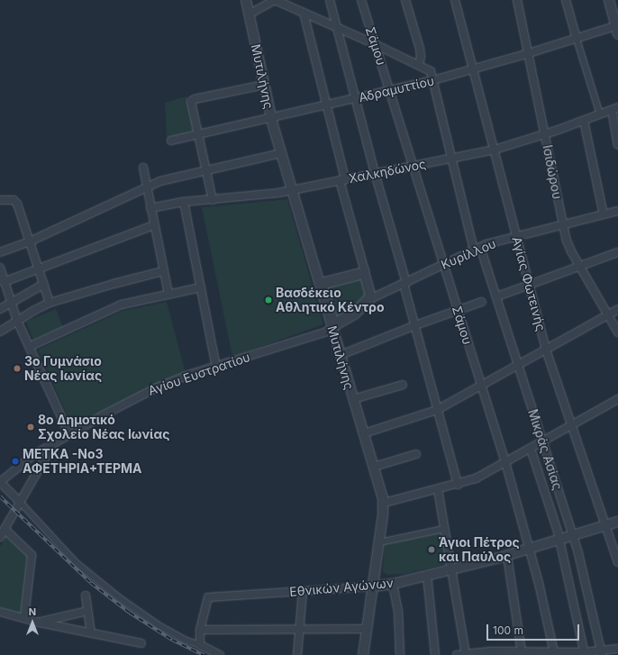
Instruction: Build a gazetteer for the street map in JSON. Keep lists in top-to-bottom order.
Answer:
{
  "streets": {
    "street": [
      "Σάμου",
      "Μυτιλήνης",
      "Αδραμυττίου",
      "Χαλκηδώνος",
      "Ισιδώρου",
      "Κυρίλλου",
      "Αγίας Φωτεινής",
      "Αγίου Ευστρατίου",
      "Μικράς Ασίας",
      "Εθνικών Αγώνων"
    ]
  },
  "crossings": [
    ["Σάμου", "Αδραμυττίου"],
    ["Σάμου", "Χαλκηδώνος"],
    ["Σάμου", "Κυρίλλου"],
    ["Σάμου", "Εθνικών Αγώνων"],
    ["Μυτιλήνης", "Αδραμυττίου"],
    ["Μυτιλήνης", "Χαλκηδώνος"],
    ["Μυτιλήνης", "Κυρίλλου"],
    ["Μυτιλήνης", "Αγίου Ευστρατίου"],
    ["Μυτιλήνης", "Εθνικών Αγώνων"],
    ["Αδραμυττίου", "Ισιδώρου"],
    ["Αδραμυττίου", "Αγίας Φωτεινής"],
    ["Αδραμυττίου", "Μικράς Ασίας"],
    ["Χαλκηδώνος", "Ισιδώρου"],
    ["Χαλκηδώνος", "Αγίας Φωτεινής"],
    ["Χαλκηδώνος", "Μικράς Ασίας"],
    ["Ισιδώρου", "Κυρίλλου"],
    ["Κυρίλλου", "Αγίας Φωτεινής"],
    ["Κυρίλλου", "Αγίου Ευστρατίου"],
    ["Κυρίλλου", "Μικράς Ασίας"],
    ["Αγίας Φωτεινής", "Εθνικών Αγώνων"],
    ["Μικράς Ασίας", "Εθνικών Αγώνων"]
  ],
  "places": [
    "Βασδέκειο Αθλητικό Κέντρο",
    "3ο Γυμνάσιο Νέας Ιωνίας",
    "8ο Δημοτικό Σχολείο Νέας Ιωνίας",
    "ΜΕΤΚΑ -Νο3 ΑΦΕΤΗΡΙΑ+ΤΕΡΜΑ",
    "Άγιοι Πέτρος και Παύλος"
  ],
  "scale_bar": "100 m",
  "north": "top"
}
